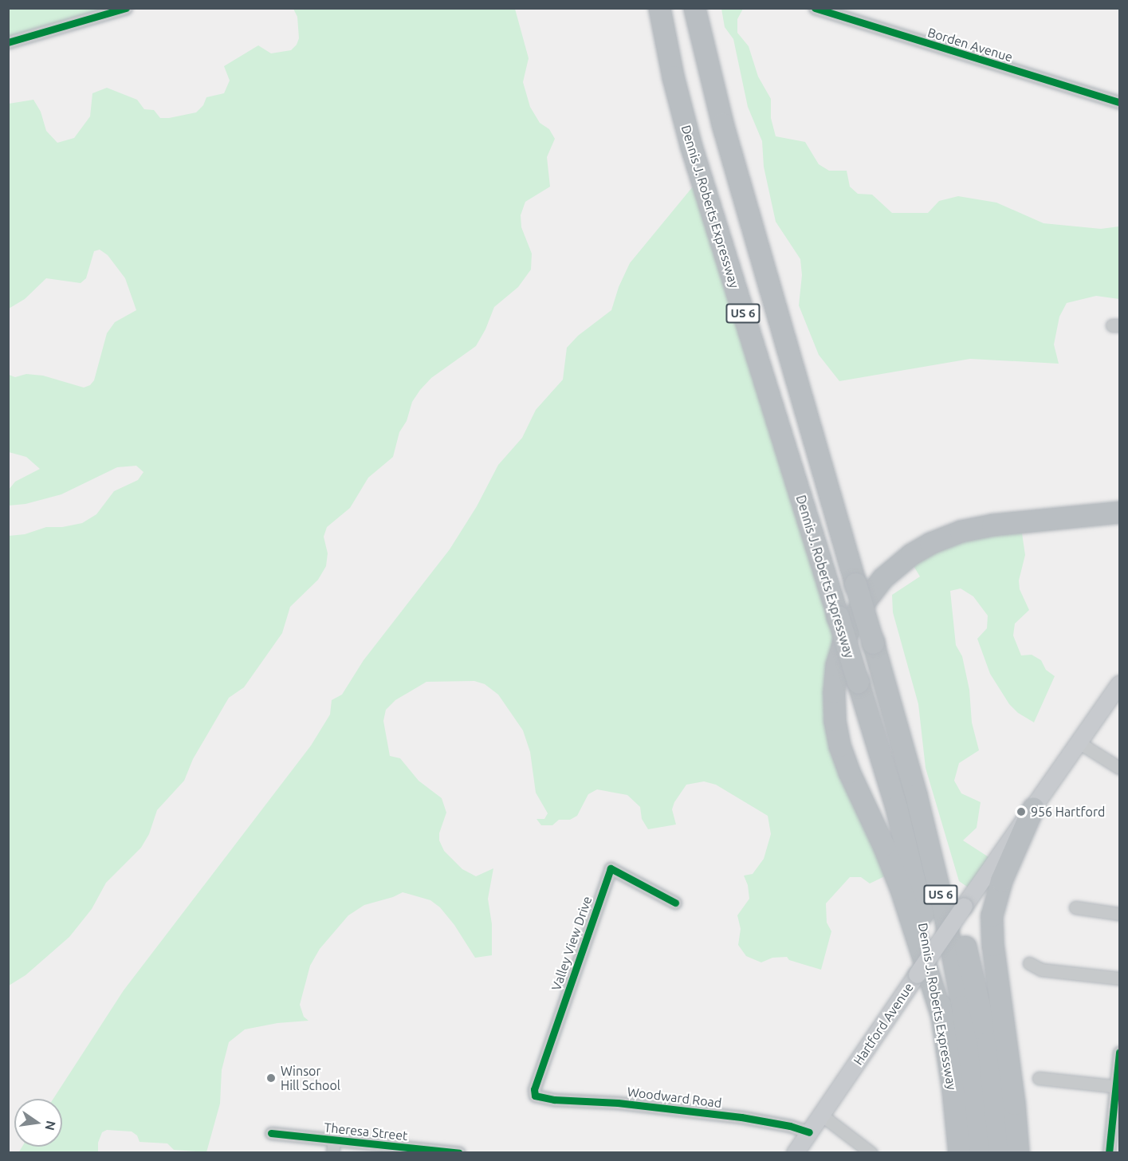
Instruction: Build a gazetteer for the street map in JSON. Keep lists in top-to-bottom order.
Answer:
{
  "streets": {
    "highway": ["Dennis J. Roberts Expressway", "US 6"],
    "main road": ["Hartford Avenue"],
    "street": [
      "Borden Avenue",
      "Valley View Drive",
      "Woodward Road",
      "Theresa Street"
    ]
  },
  "crossings": [
    ["Valley View Drive", "Woodward Road"],
    ["Hartford Avenue", "Woodward Road"]
  ],
  "places": ["956 Hartford", "Winsor Hill School"],
  "north": "right"
}
